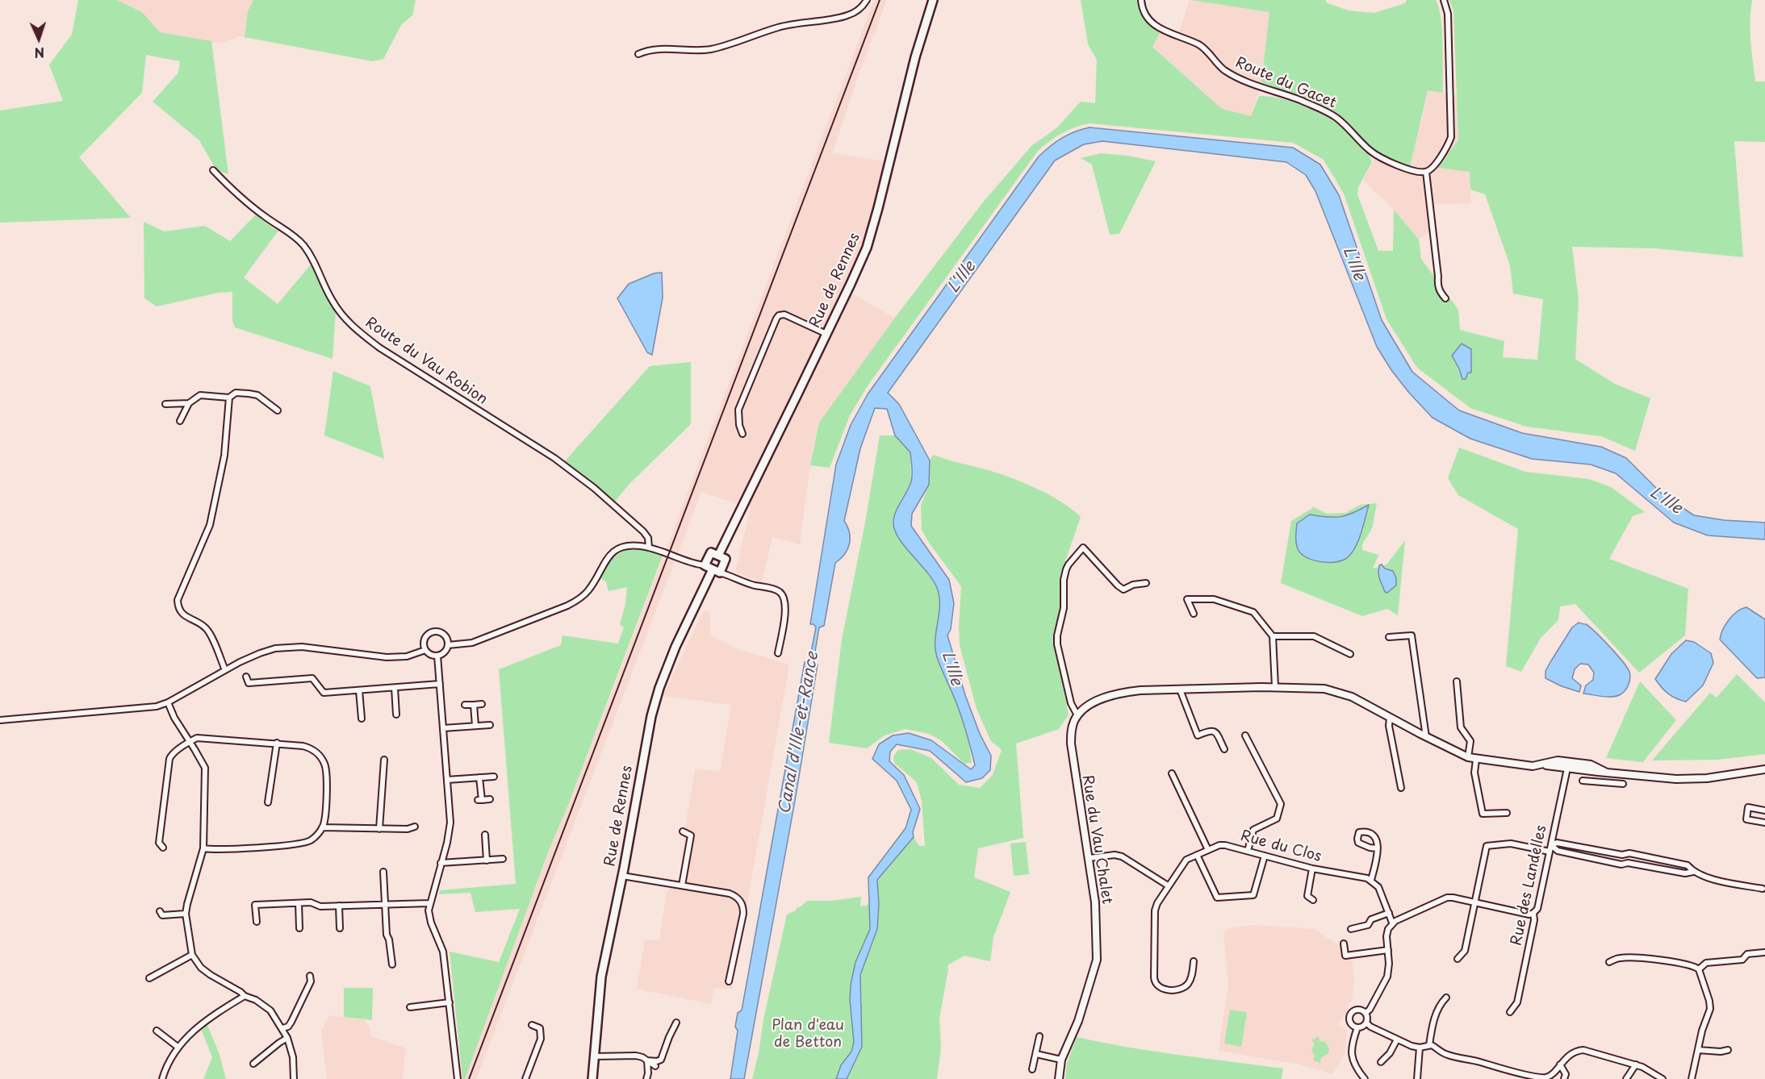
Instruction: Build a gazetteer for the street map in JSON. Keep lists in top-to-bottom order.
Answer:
{
  "streets": {
    "main road": ["Rue de Rennes"],
    "street": [
      "Route du Gacet",
      "Route du Vau Robion",
      "Rue du Vau Chalet",
      "Rue du Clos",
      "Rue des Landelles"
    ]
  },
  "water": ["L'Ille", "Canal d'Ille-et-Rance"],
  "parks": ["Plan d'eau de Betton"],
  "north": "bottom"
}
